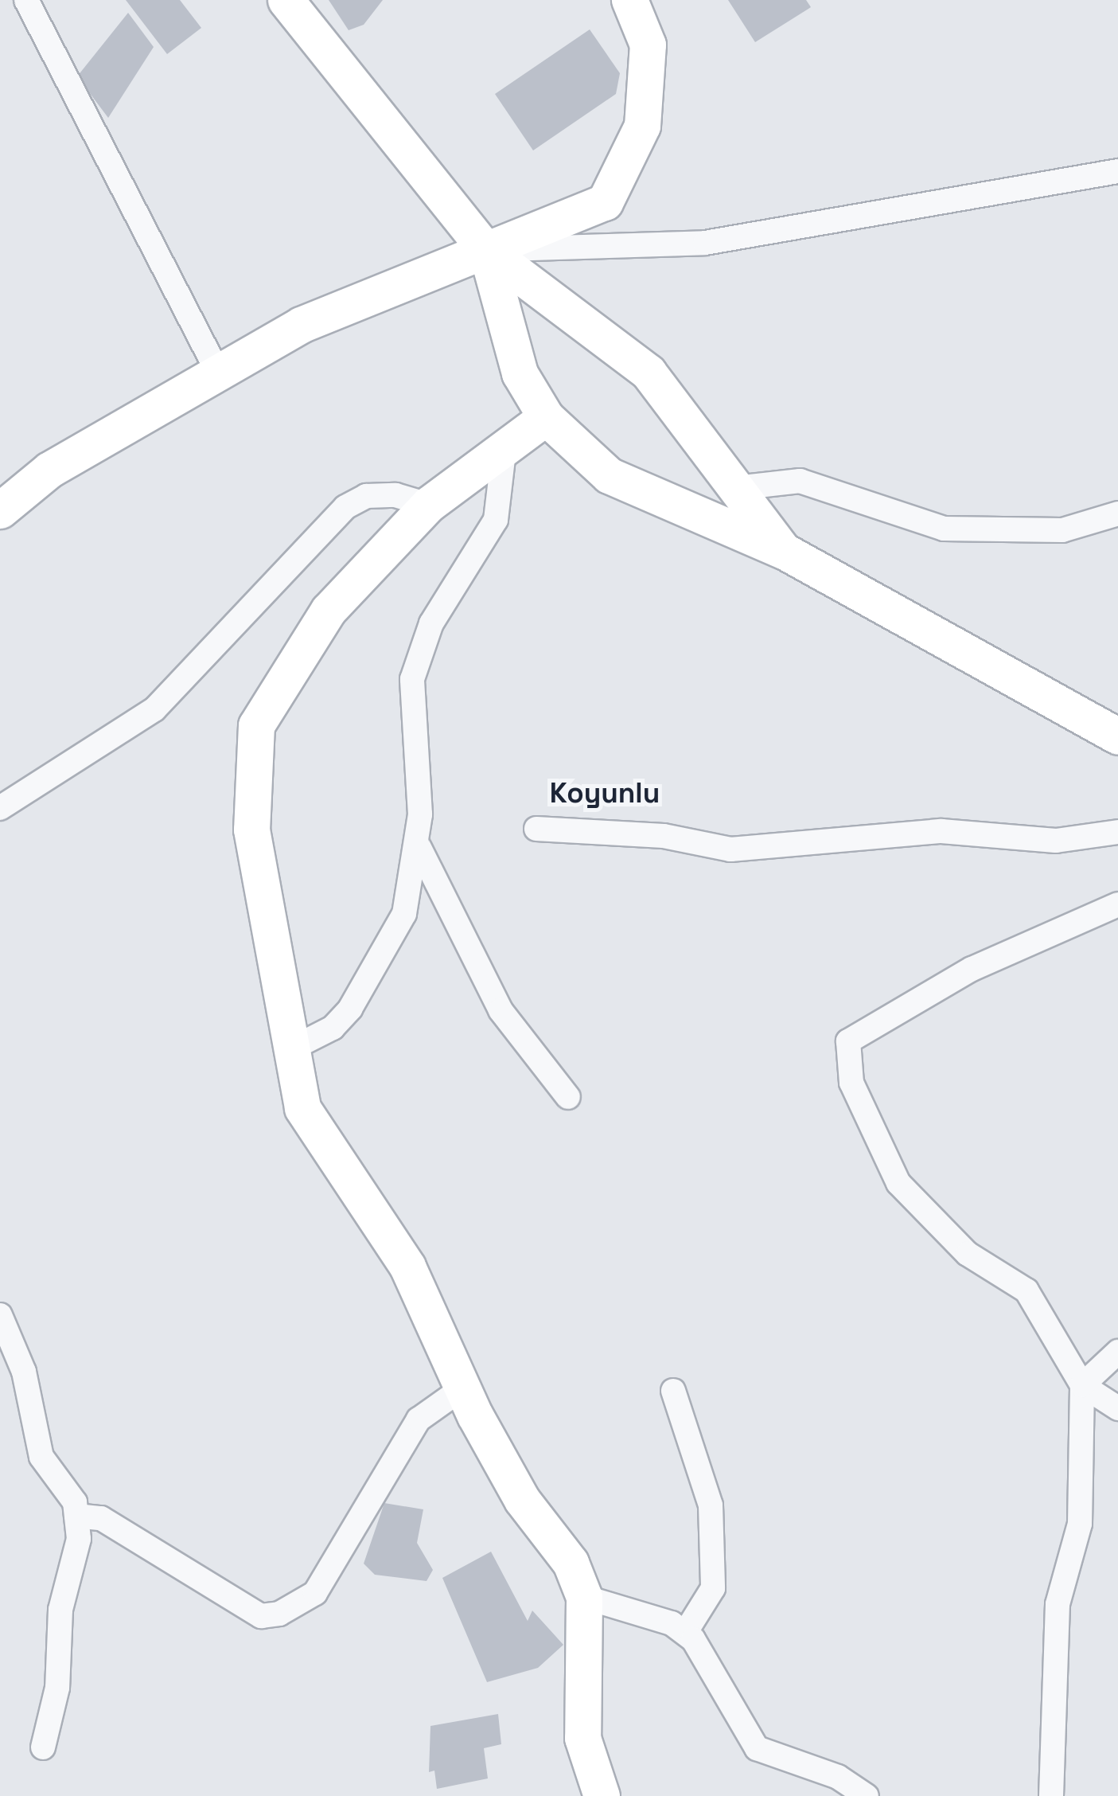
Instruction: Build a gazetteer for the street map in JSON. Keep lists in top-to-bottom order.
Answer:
{
  "districts": ["Koyunlu"]
}
